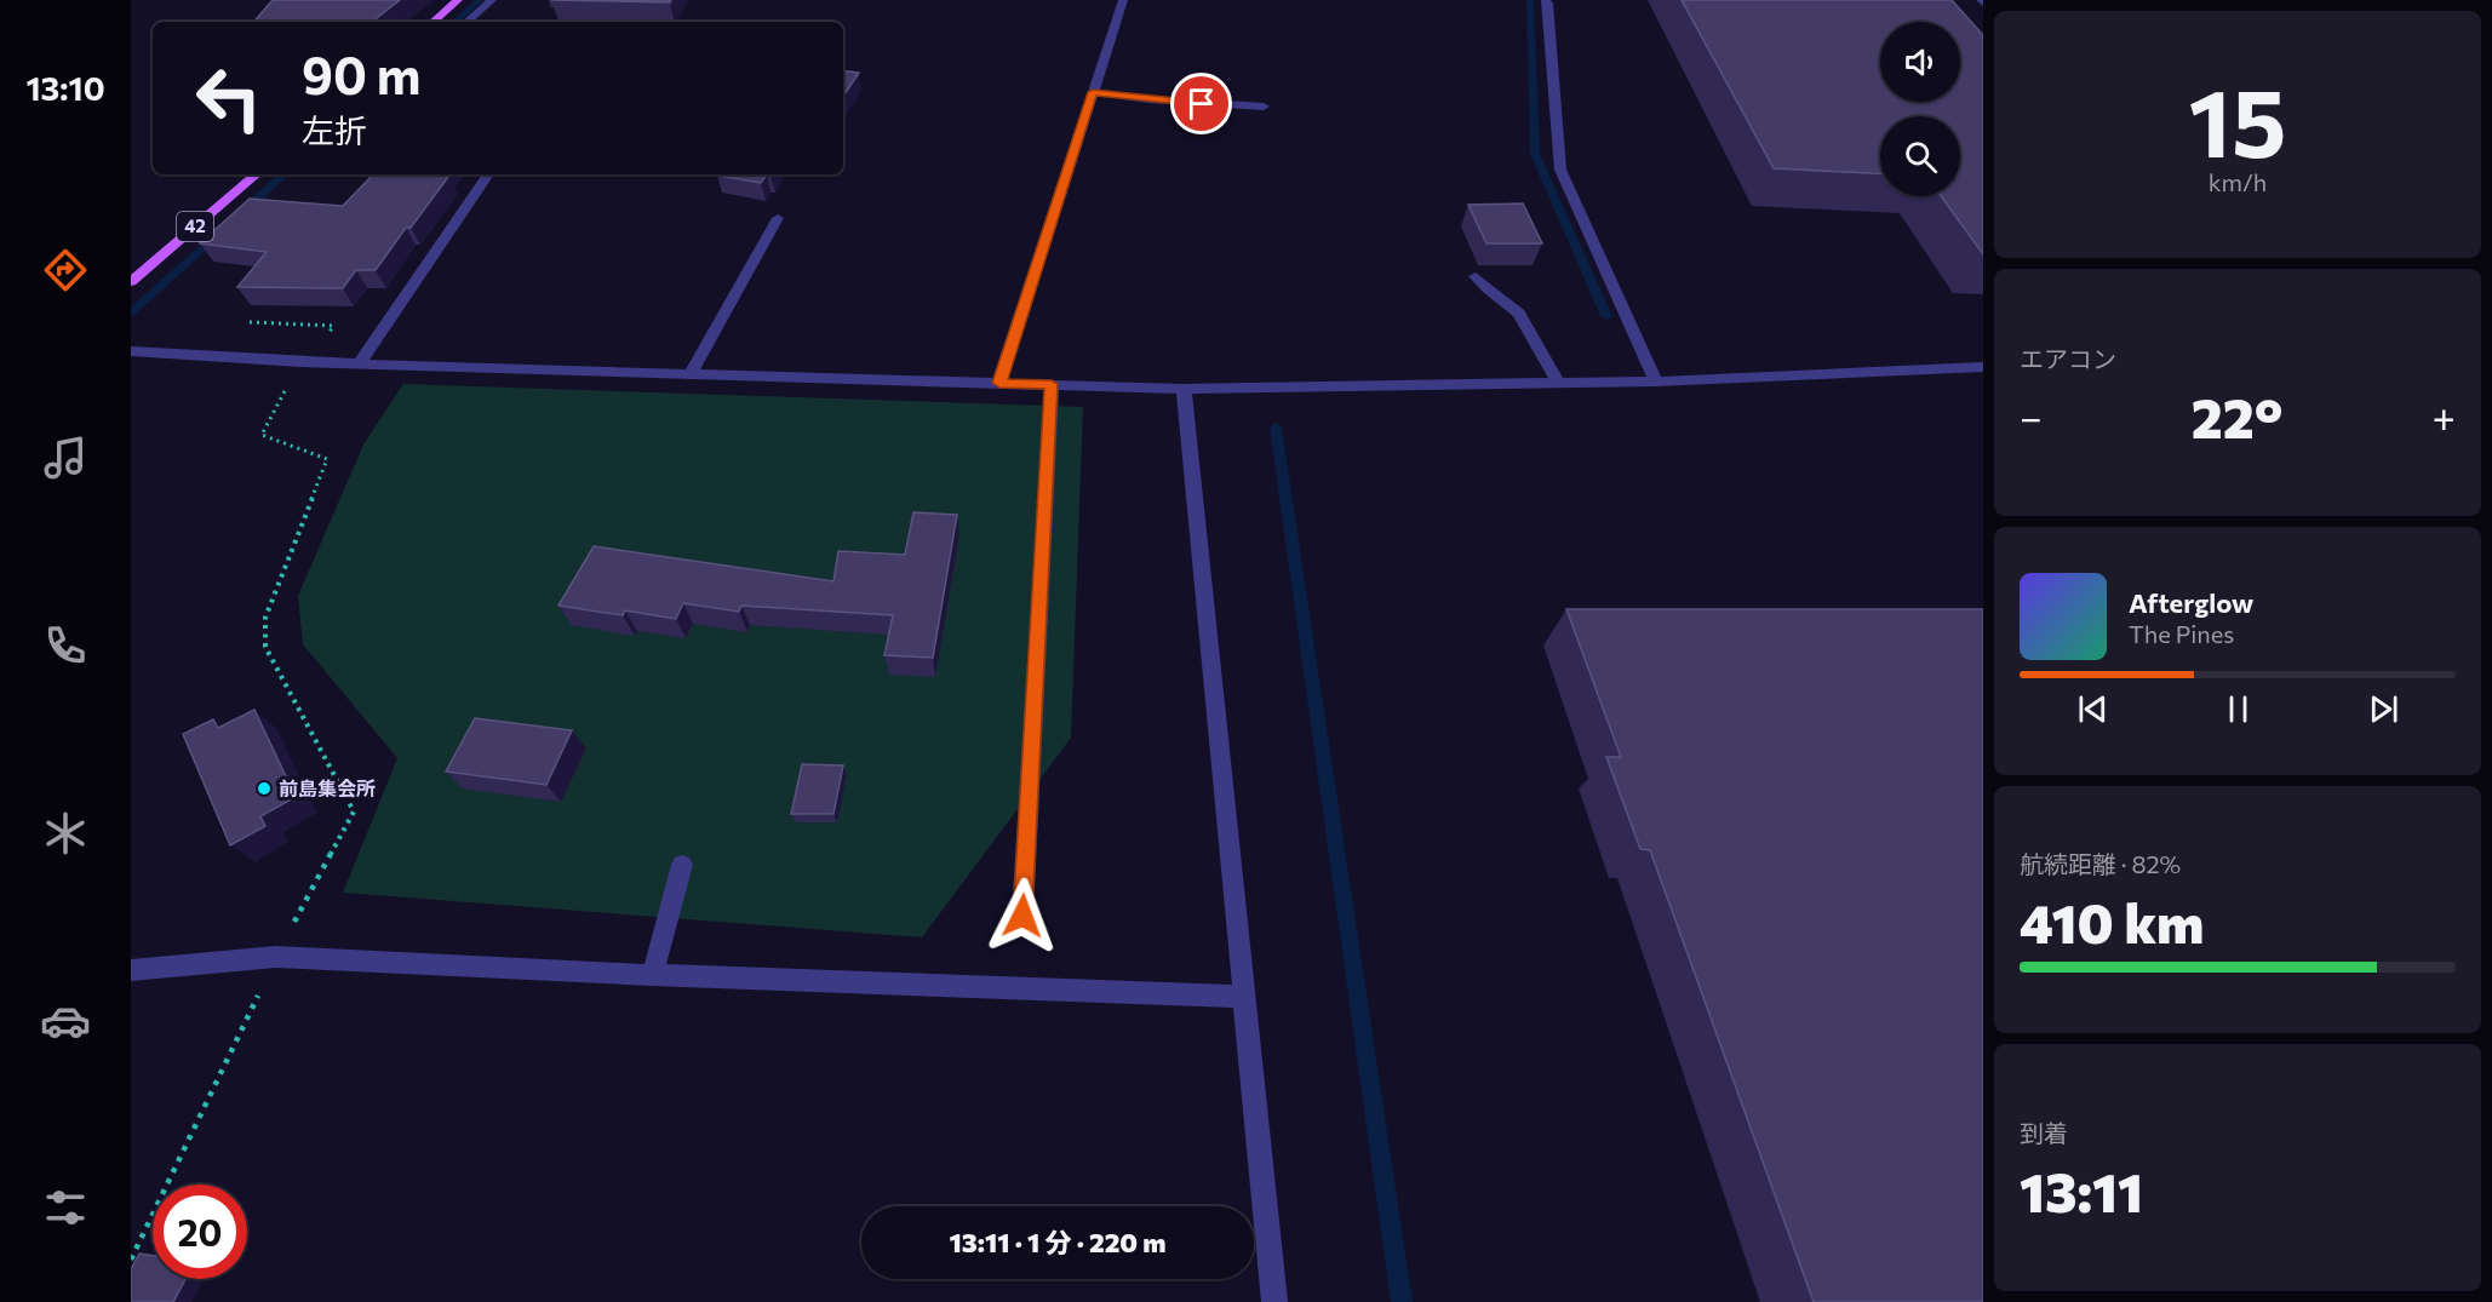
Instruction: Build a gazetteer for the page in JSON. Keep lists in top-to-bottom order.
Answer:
{
  "streets": {
    "main road": ["42"]
  },
  "places": ["前島集会所"],
  "page": {
    "tabs": "13:10",
    "tile": [
      ["15", "km/h"],
      "エアコン",
      ["航続距離 · 82%", "410 km"],
      ["到着", "13:11"]
    ],
    "turn": ["90 m", "左折"],
    "heat": ["−", "22°", "+"],
    "song": ["Afterglow", "The Pines"],
    "limit": "20",
    "trip": "13:11 · 1 分 · 220 m"
  }
}
